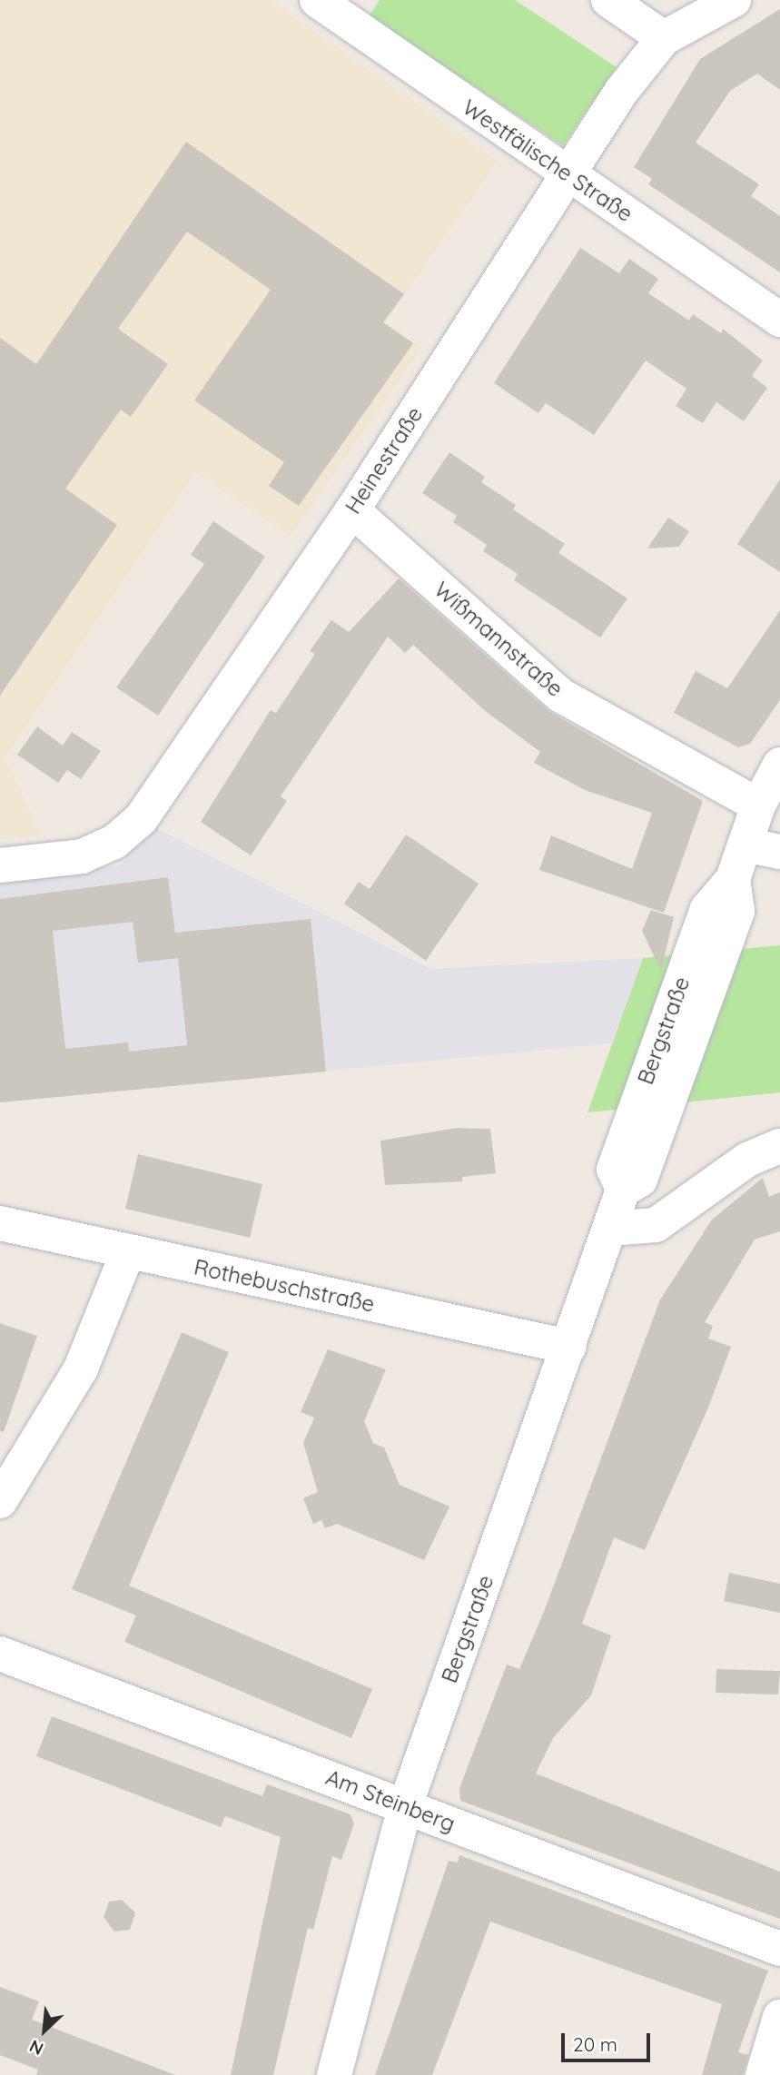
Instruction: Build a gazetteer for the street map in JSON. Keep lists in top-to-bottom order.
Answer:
{
  "streets": {
    "street": [
      "Westfälische Straße",
      "Heinestraße",
      "Wißmannstraße",
      "Bergstraße",
      "Rothebuschstraße",
      "Am Steinberg"
    ]
  },
  "crossings": [
    ["Westfälische Straße", "Heinestraße"],
    ["Heinestraße", "Wißmannstraße"],
    ["Wißmannstraße", "Bergstraße"],
    ["Bergstraße", "Rothebuschstraße"],
    ["Bergstraße", "Am Steinberg"]
  ],
  "scale_bar": "20 m",
  "north": "bottom left"
}
